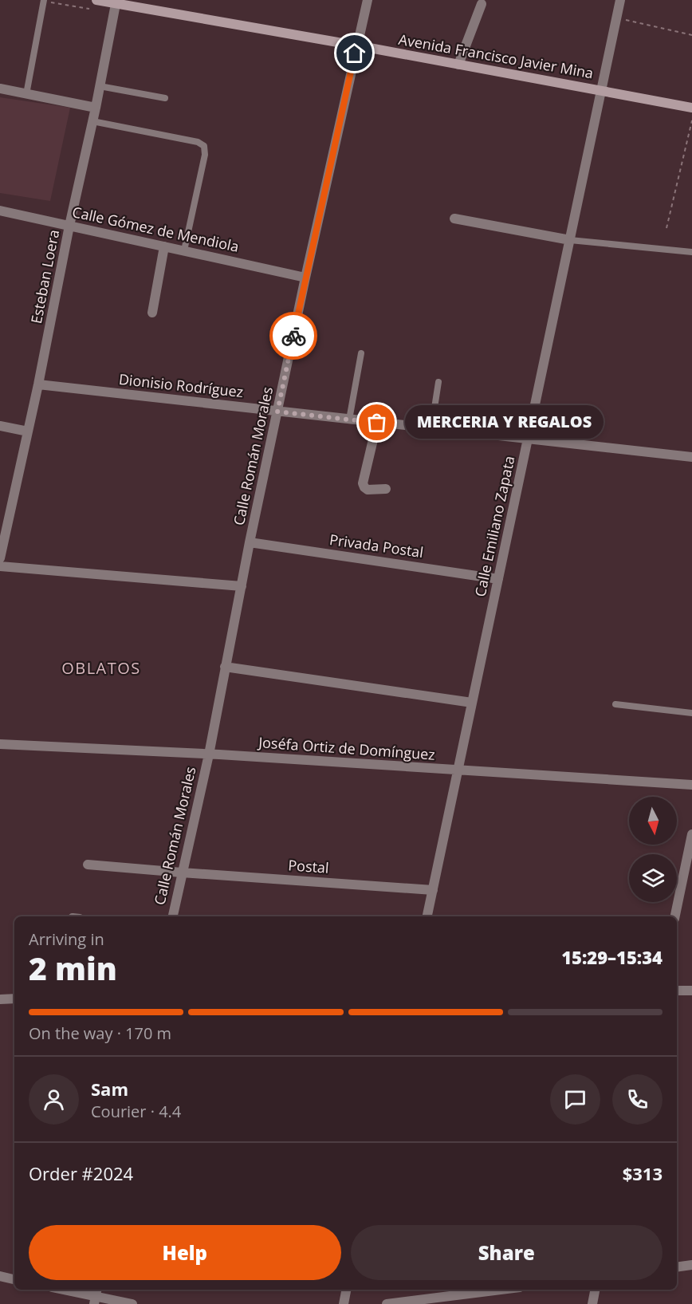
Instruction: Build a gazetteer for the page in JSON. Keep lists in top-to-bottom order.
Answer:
{
  "streets": {
    "main road": ["Avenida Francisco Javier Mina"],
    "street": [
      "Calle Gómez de Mendiola",
      "Esteban Loera",
      "Dionisio Rodríguez",
      "Calle Román Morales",
      "Calle Emiliano Zapata",
      "Privada Postal",
      "Joséfa Ortiz de Domínguez",
      "Postal"
    ]
  },
  "crossings": [
    ["Avenida Francisco Javier Mina", "Esteban Loera"],
    ["Avenida Francisco Javier Mina", "Calle Román Morales"],
    ["Avenida Francisco Javier Mina", "Calle Emiliano Zapata"],
    ["Calle Gómez de Mendiola", "Esteban Loera"],
    ["Calle Gómez de Mendiola", "Calle Román Morales"],
    ["Esteban Loera", "Dionisio Rodríguez"],
    ["Dionisio Rodríguez", "Calle Román Morales"],
    ["Dionisio Rodríguez", "Calle Emiliano Zapata"],
    ["Calle Román Morales", "Privada Postal"],
    ["Calle Román Morales", "Joséfa Ortiz de Domínguez"],
    ["Calle Román Morales", "Postal"],
    ["Calle Emiliano Zapata", "Privada Postal"],
    ["Calle Emiliano Zapata", "Joséfa Ortiz de Domínguez"],
    ["Calle Emiliano Zapata", "Postal"]
  ],
  "districts": ["OBLATOS"],
  "places": ["MERCERIA Y REGALOS"],
  "north": "bottom",
  "page": {
    "bubble": "MERCERIA Y REGALOS",
    "heading": ["2 min", "Arriving in", "15:29–15:34"],
    "panel": [
      "Sam",
      "Courier · 4.4",
      "Order #2024",
      "$313"
    ],
    "bar": "On the way · 170 m",
    "buttons": ["Help", "Share"]
  }
}
